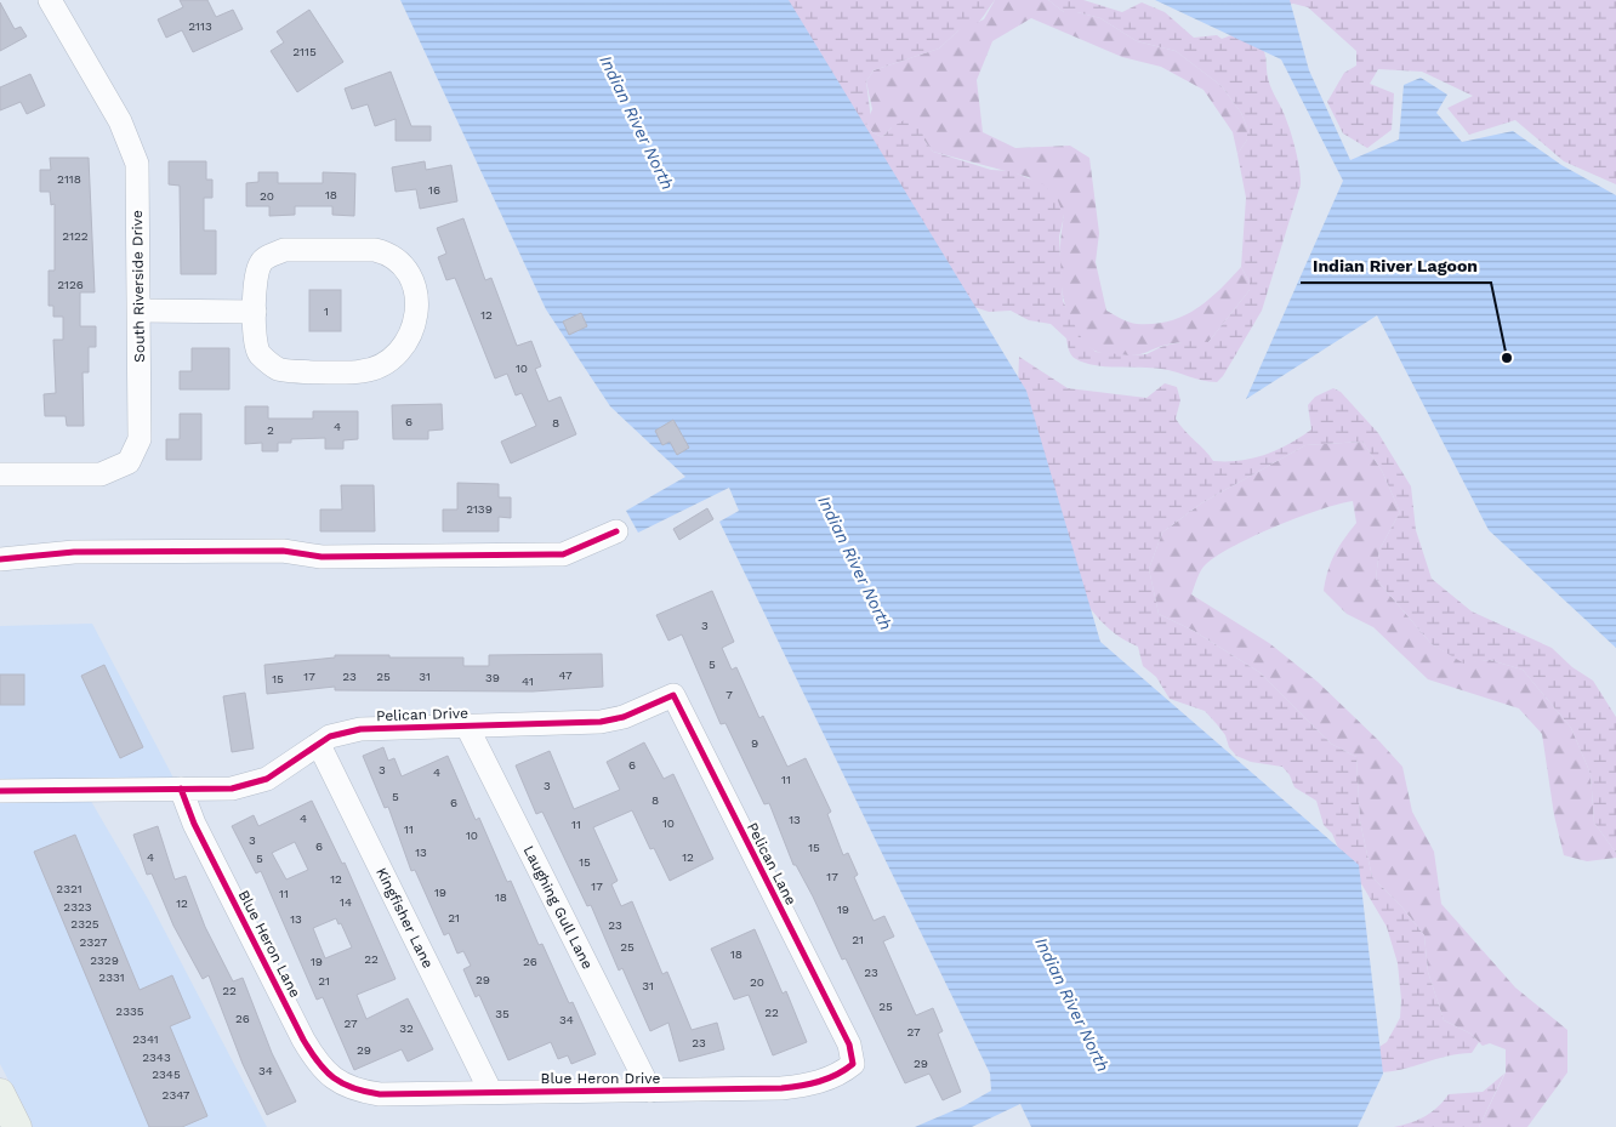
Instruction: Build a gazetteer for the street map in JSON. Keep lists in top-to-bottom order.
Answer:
{
  "streets": {
    "street": [
      "South Riverside Drive",
      "Pelican Drive",
      "Pelican Lane",
      "Laughing Gull Lane",
      "Kingfisher Lane",
      "Blue Heron Lane",
      "Blue Heron Drive"
    ]
  },
  "crossings": [
    ["Pelican Drive", "Pelican Lane"],
    ["Pelican Drive", "Laughing Gull Lane"],
    ["Pelican Drive", "Kingfisher Lane"],
    ["Pelican Drive", "Blue Heron Lane"],
    ["Pelican Lane", "Blue Heron Drive"],
    ["Laughing Gull Lane", "Blue Heron Drive"],
    ["Kingfisher Lane", "Blue Heron Drive"],
    ["Blue Heron Lane", "Blue Heron Drive"]
  ],
  "water": ["Indian River North"],
  "places": ["Indian River Lagoon"],
  "house_numbers": [
    "2113",
    "2115",
    "2118",
    "16",
    "18",
    "20",
    "2122",
    "2126",
    "1",
    "12",
    "10",
    "6",
    "8",
    "4",
    "2",
    "2139",
    "3",
    "5",
    "47",
    "17",
    "23",
    "25",
    "31",
    "39",
    "15",
    "41",
    "7",
    "9",
    "6",
    "3",
    "4",
    "11",
    "3",
    "5",
    "8",
    "6",
    "4",
    "13",
    "10",
    "11",
    "11",
    "10",
    "3",
    "6",
    "15",
    "13",
    "4",
    "12",
    "5",
    "15",
    "17",
    "12",
    "17",
    "2321",
    "19",
    "11",
    "18",
    "14",
    "12",
    "2323",
    "19",
    "21",
    "13",
    "2325",
    "23",
    "21",
    "2327",
    "25",
    "18",
    "22",
    "2329",
    "19",
    "26",
    "23",
    "2331",
    "29",
    "21",
    "20",
    "31",
    "22",
    "25",
    "2335",
    "22",
    "35",
    "26",
    "34",
    "27",
    "32",
    "27",
    "2341",
    "23",
    "29",
    "2343",
    "29",
    "34",
    "2345",
    "2347"
  ]
}
